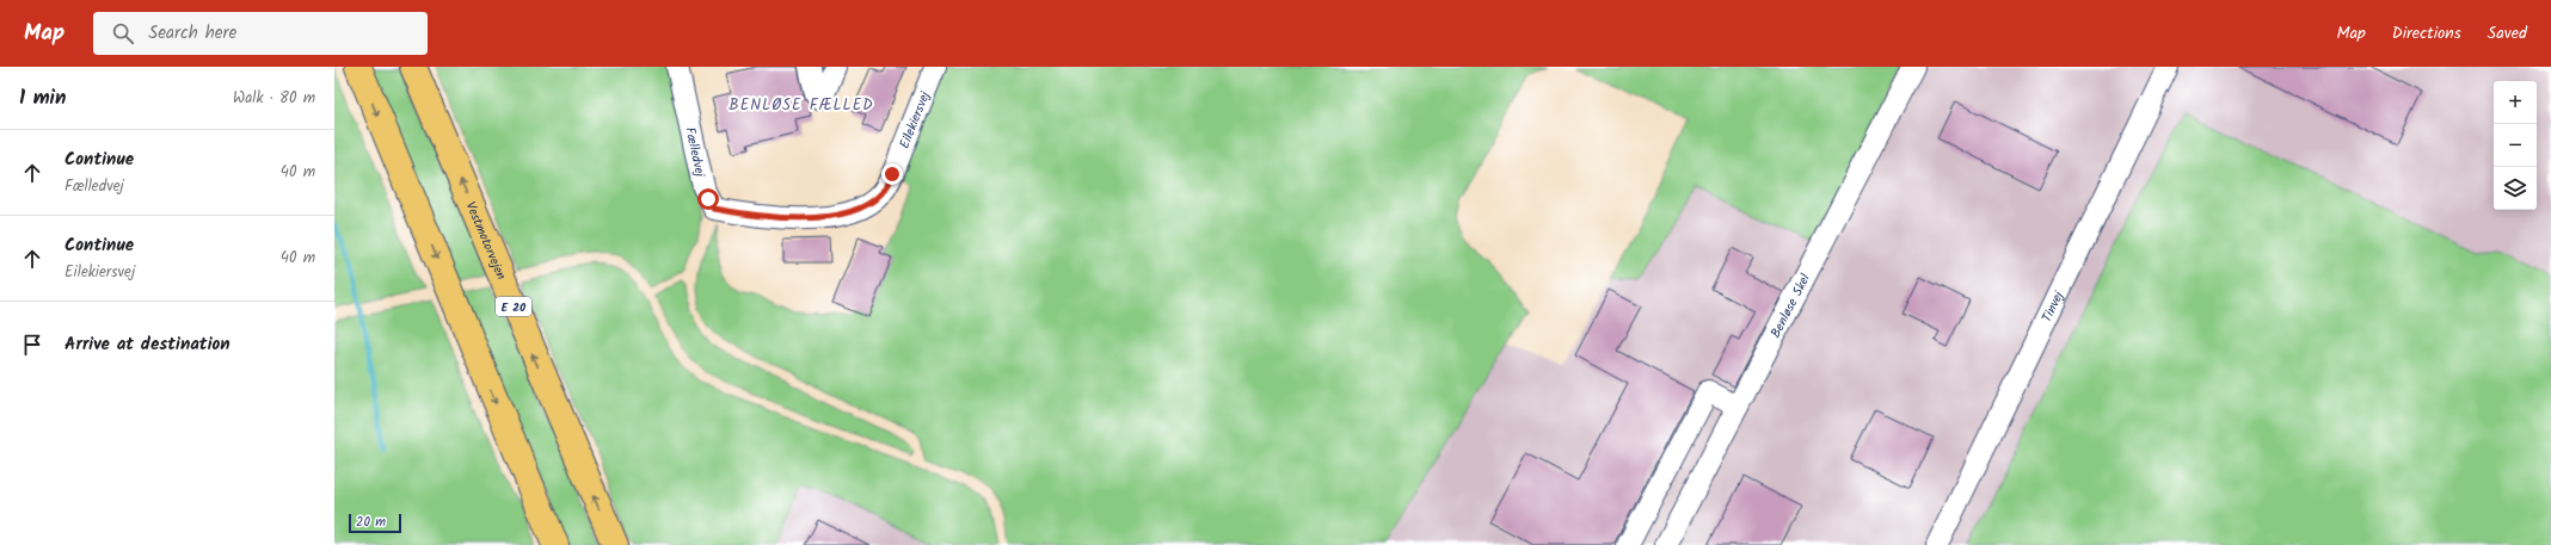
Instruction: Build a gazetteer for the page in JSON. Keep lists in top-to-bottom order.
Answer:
{
  "streets": {
    "highway": ["Vestmotorvejen", "E 20"],
    "street": [
      "Eilekiersvej",
      "Fælledvej",
      "Benløse Skel",
      "Tinvej"
    ]
  },
  "crossings": [
    ["Eilekiersvej", "Fælledvej"]
  ],
  "districts": ["BENLØSE FÆLLED"],
  "scale_bar": "20 m",
  "page": {
    "header": "Map",
    "search": "Search here",
    "nav": ["Map", "Directions", "Saved"],
    "heading": ["1 min", "Walk · 80 m"],
    "map_buttons": ["+", "−"],
    "list": [
      ["Continue", "Fælledvej", "40 m"],
      ["Continue", "Eilekiersvej", "40 m"],
      "Arrive at destination"
    ],
    "scale": "20 m"
  }
}
